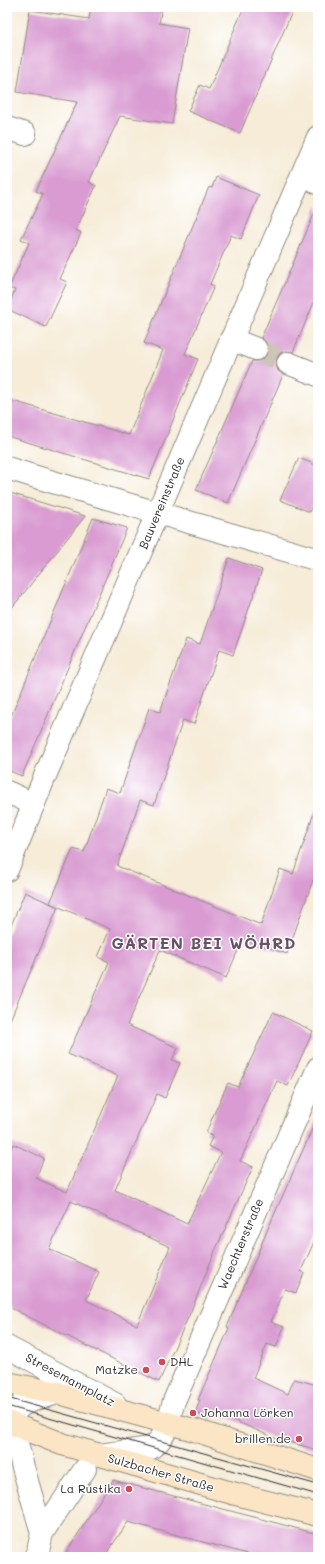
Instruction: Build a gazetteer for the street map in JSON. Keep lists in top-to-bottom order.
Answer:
{
  "streets": {
    "main road": ["Sulzbacher Straße"],
    "street": ["Bauvereinstraße", "Waechterstraße", "Stresemannplatz"]
  },
  "crossings": [
    ["Waechterstraße", "Sulzbacher Straße"]
  ],
  "districts": ["GÄRTEN BEI WÖHRD"],
  "places": [
    "DHL",
    "Matzke",
    "Johanna Lörken",
    "brillen.de",
    "La Rustika"
  ]
}
